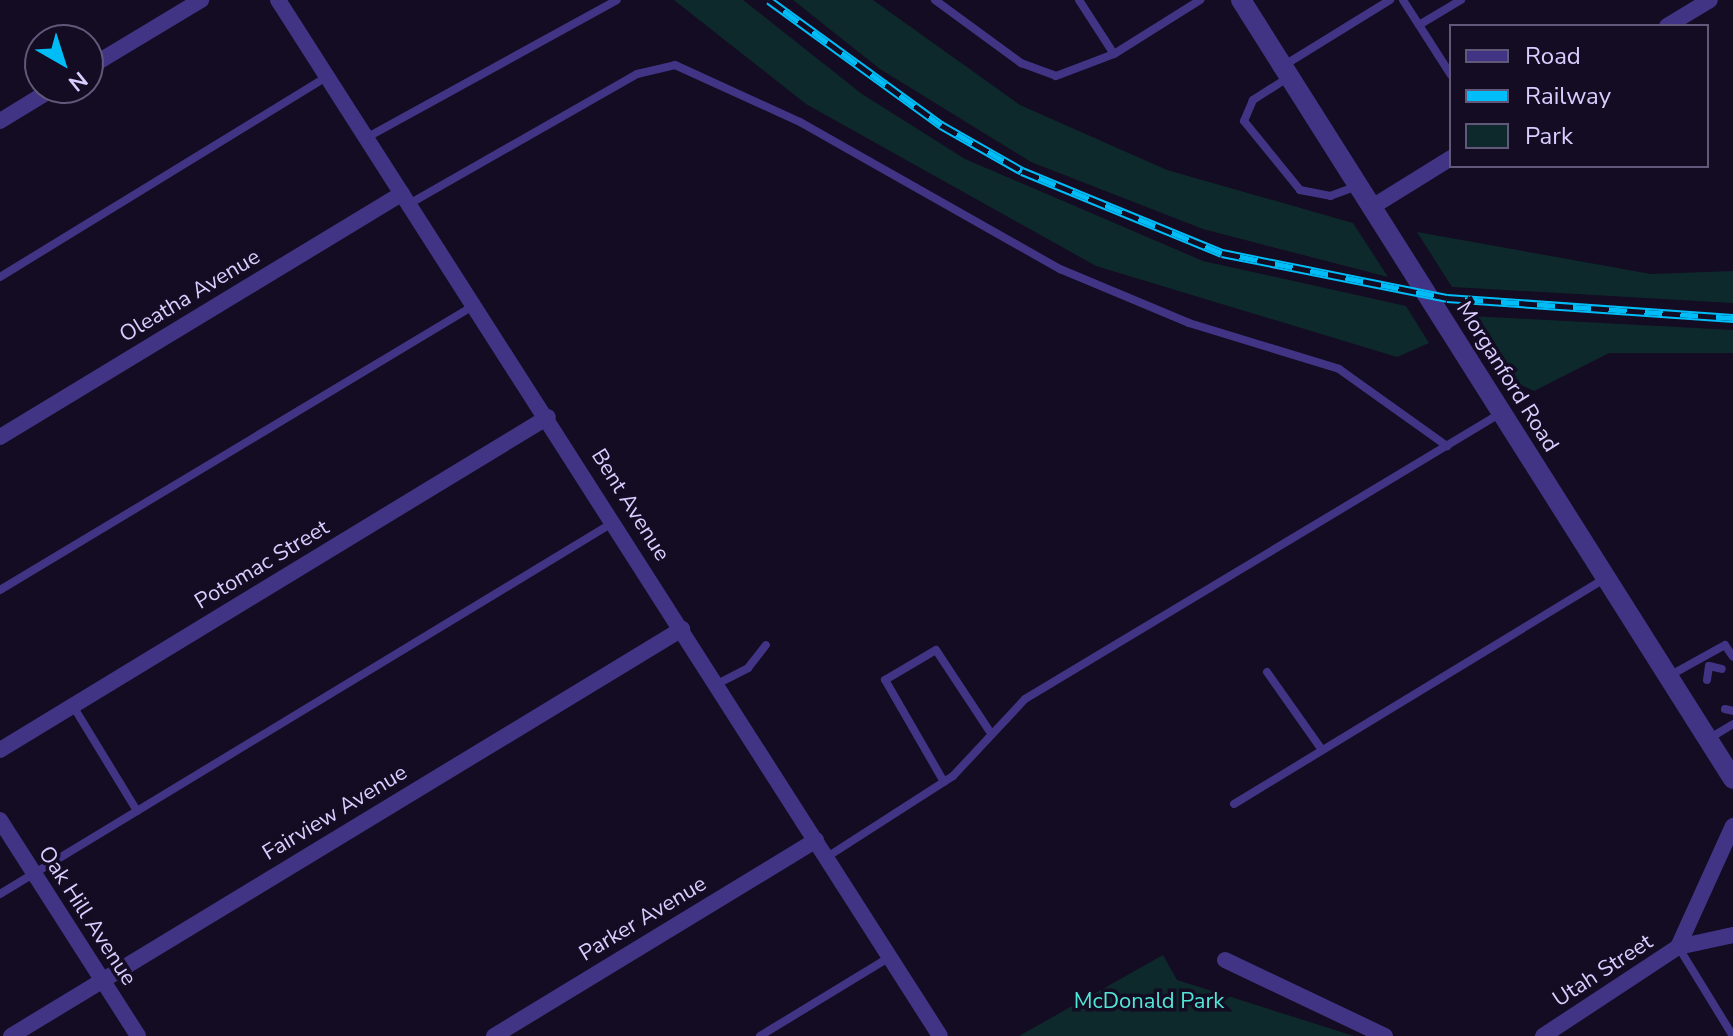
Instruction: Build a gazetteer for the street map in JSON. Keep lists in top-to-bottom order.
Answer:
{
  "streets": {
    "street": [
      "Oleatha Avenue",
      "Morganford Road",
      "Bent Avenue",
      "Potomac Street",
      "Fairview Avenue",
      "Oak Hill Avenue",
      "Parker Avenue",
      "Utah Street"
    ]
  },
  "crossings": [
    ["Oleatha Avenue", "Bent Avenue"],
    ["Bent Avenue", "Potomac Street"],
    ["Bent Avenue", "Fairview Avenue"],
    ["Bent Avenue", "Parker Avenue"],
    ["Fairview Avenue", "Oak Hill Avenue"]
  ],
  "parks": ["McDonald Park"],
  "legend": ["Road", "Railway", "Park"],
  "north": "bottom right"
}
